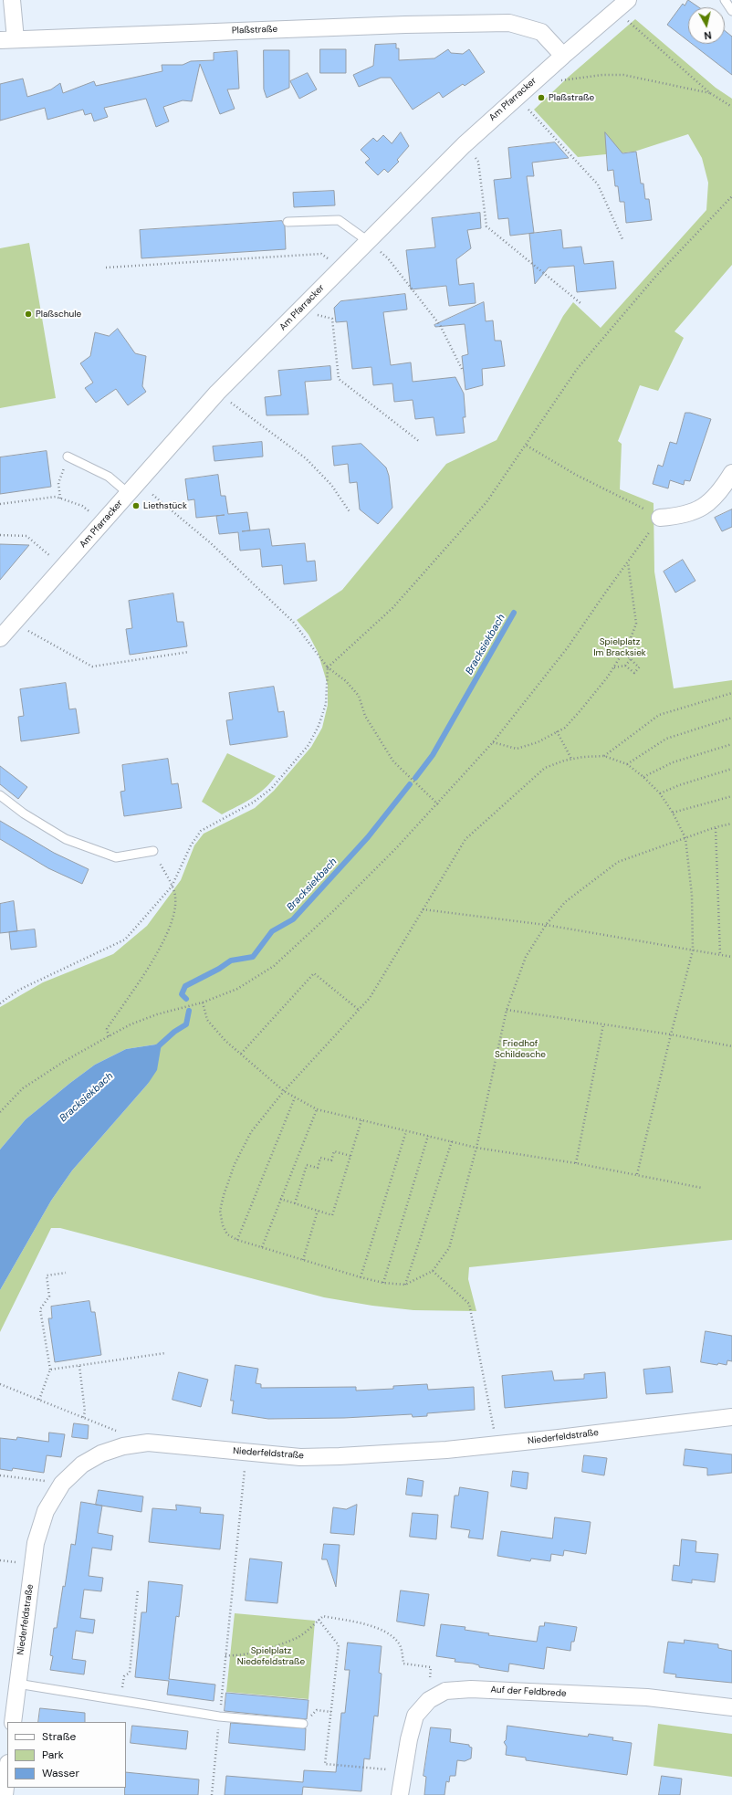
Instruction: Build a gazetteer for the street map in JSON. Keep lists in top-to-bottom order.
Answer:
{
  "streets": {
    "street": [
      "Plaßstraße",
      "Am Pfarracker",
      "Niederfeldstraße",
      "Auf der Feldbrede"
    ]
  },
  "crossings": [
    ["Plaßstraße", "Am Pfarracker"]
  ],
  "water": ["Bracksiekbach"],
  "parks": ["Spielplatz Im Bracksiek", "Friedhof Schildesche", "Spielplatz Niedefeldstraße"],
  "places": ["Plaßstraße", "Plaßschule", "Liethstück"],
  "legend": ["Straße", "Park", "Wasser"],
  "north": "bottom"
}
